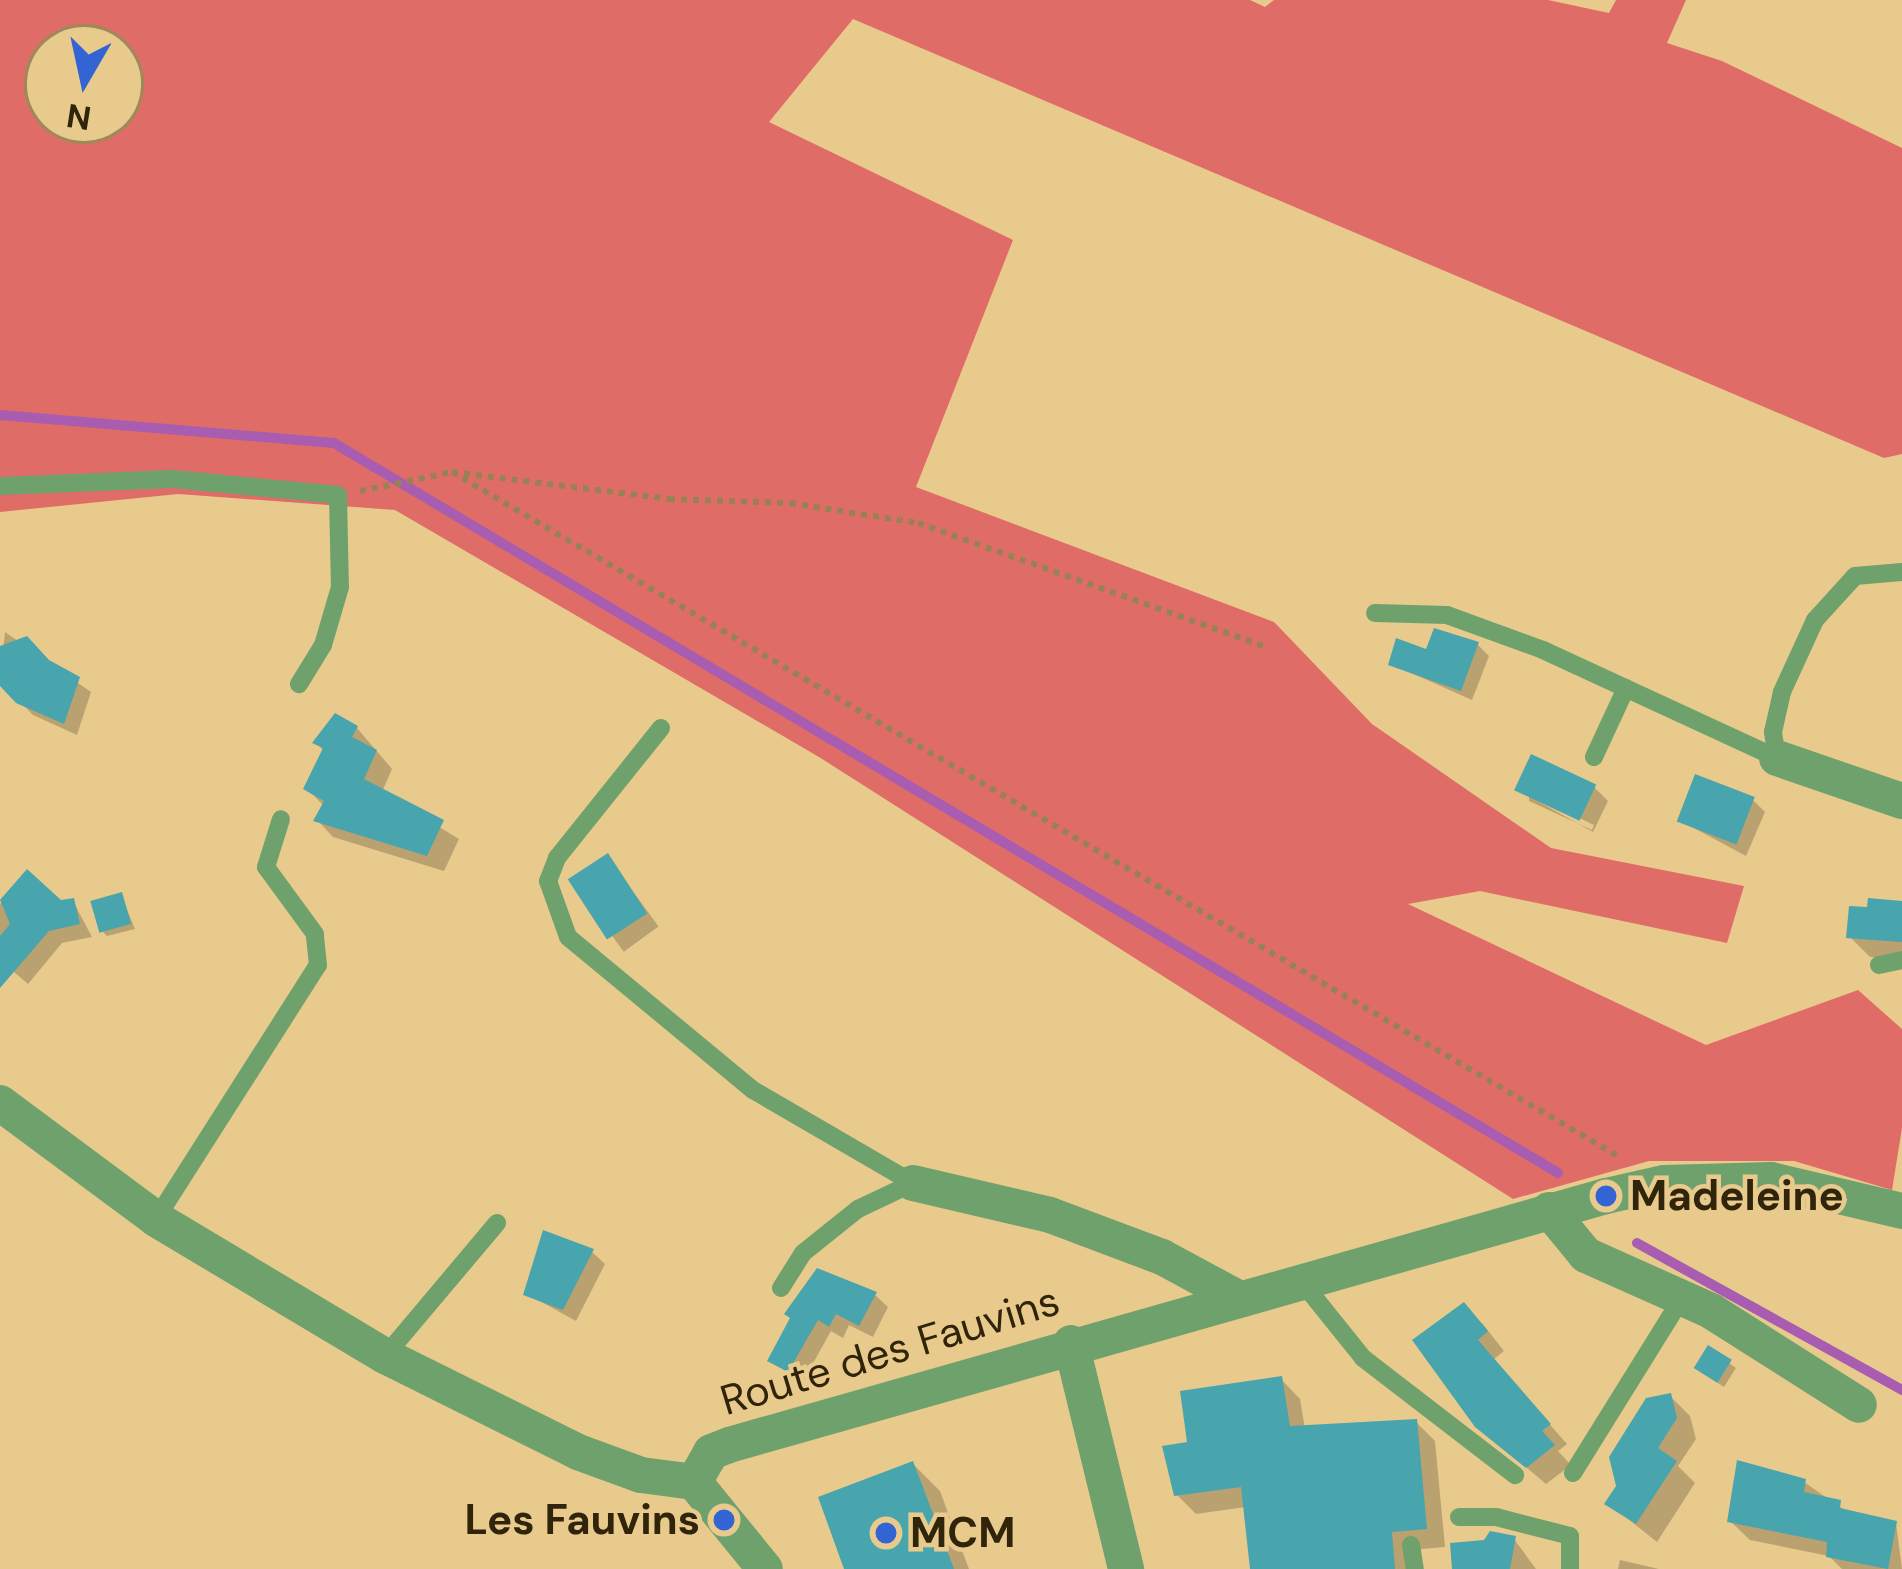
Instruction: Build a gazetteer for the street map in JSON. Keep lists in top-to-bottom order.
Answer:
{
  "streets": {
    "street": ["Route des Fauvins"]
  },
  "places": ["Madeleine", "Les Fauvins", "MCM"],
  "north": "bottom"
}
